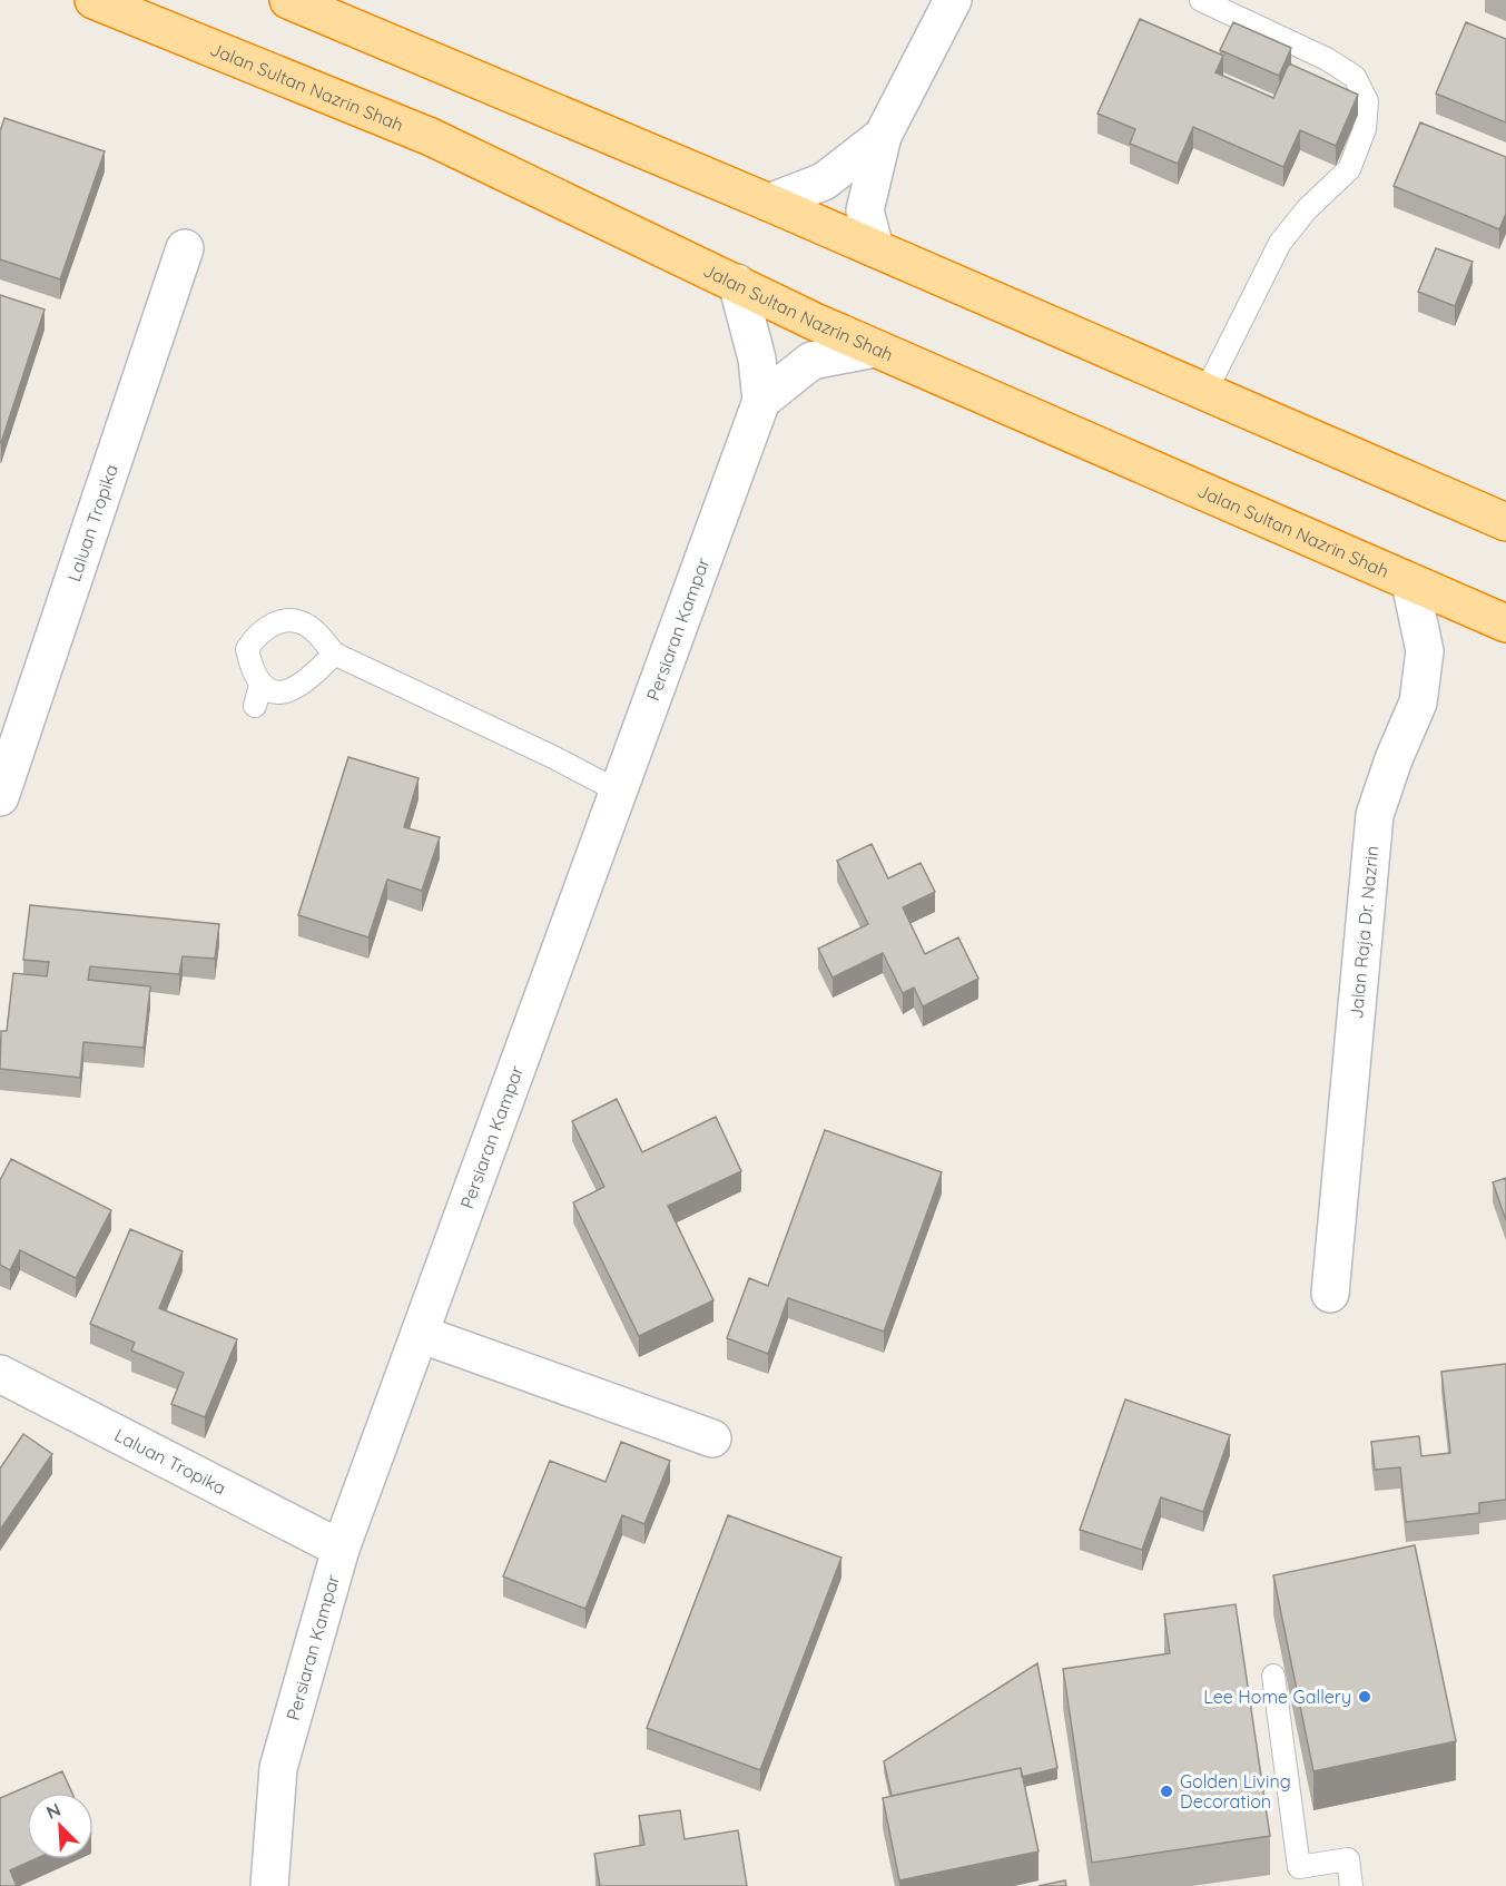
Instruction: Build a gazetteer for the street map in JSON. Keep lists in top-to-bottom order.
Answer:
{
  "streets": {
    "highway": ["Jalan Sultan Nazrin Shah"],
    "street": ["Laluan Tropika", "Persiaran Kampar", "Jalan Raja Dr. Nazrin"]
  },
  "crossings": [
    ["Jalan Sultan Nazrin Shah", "Persiaran Kampar"],
    ["Jalan Sultan Nazrin Shah", "Jalan Raja Dr. Nazrin"],
    ["Laluan Tropika", "Persiaran Kampar"]
  ],
  "places": ["Lee Home Gallery", "Golden Living Decoration"],
  "north": "top left"
}
